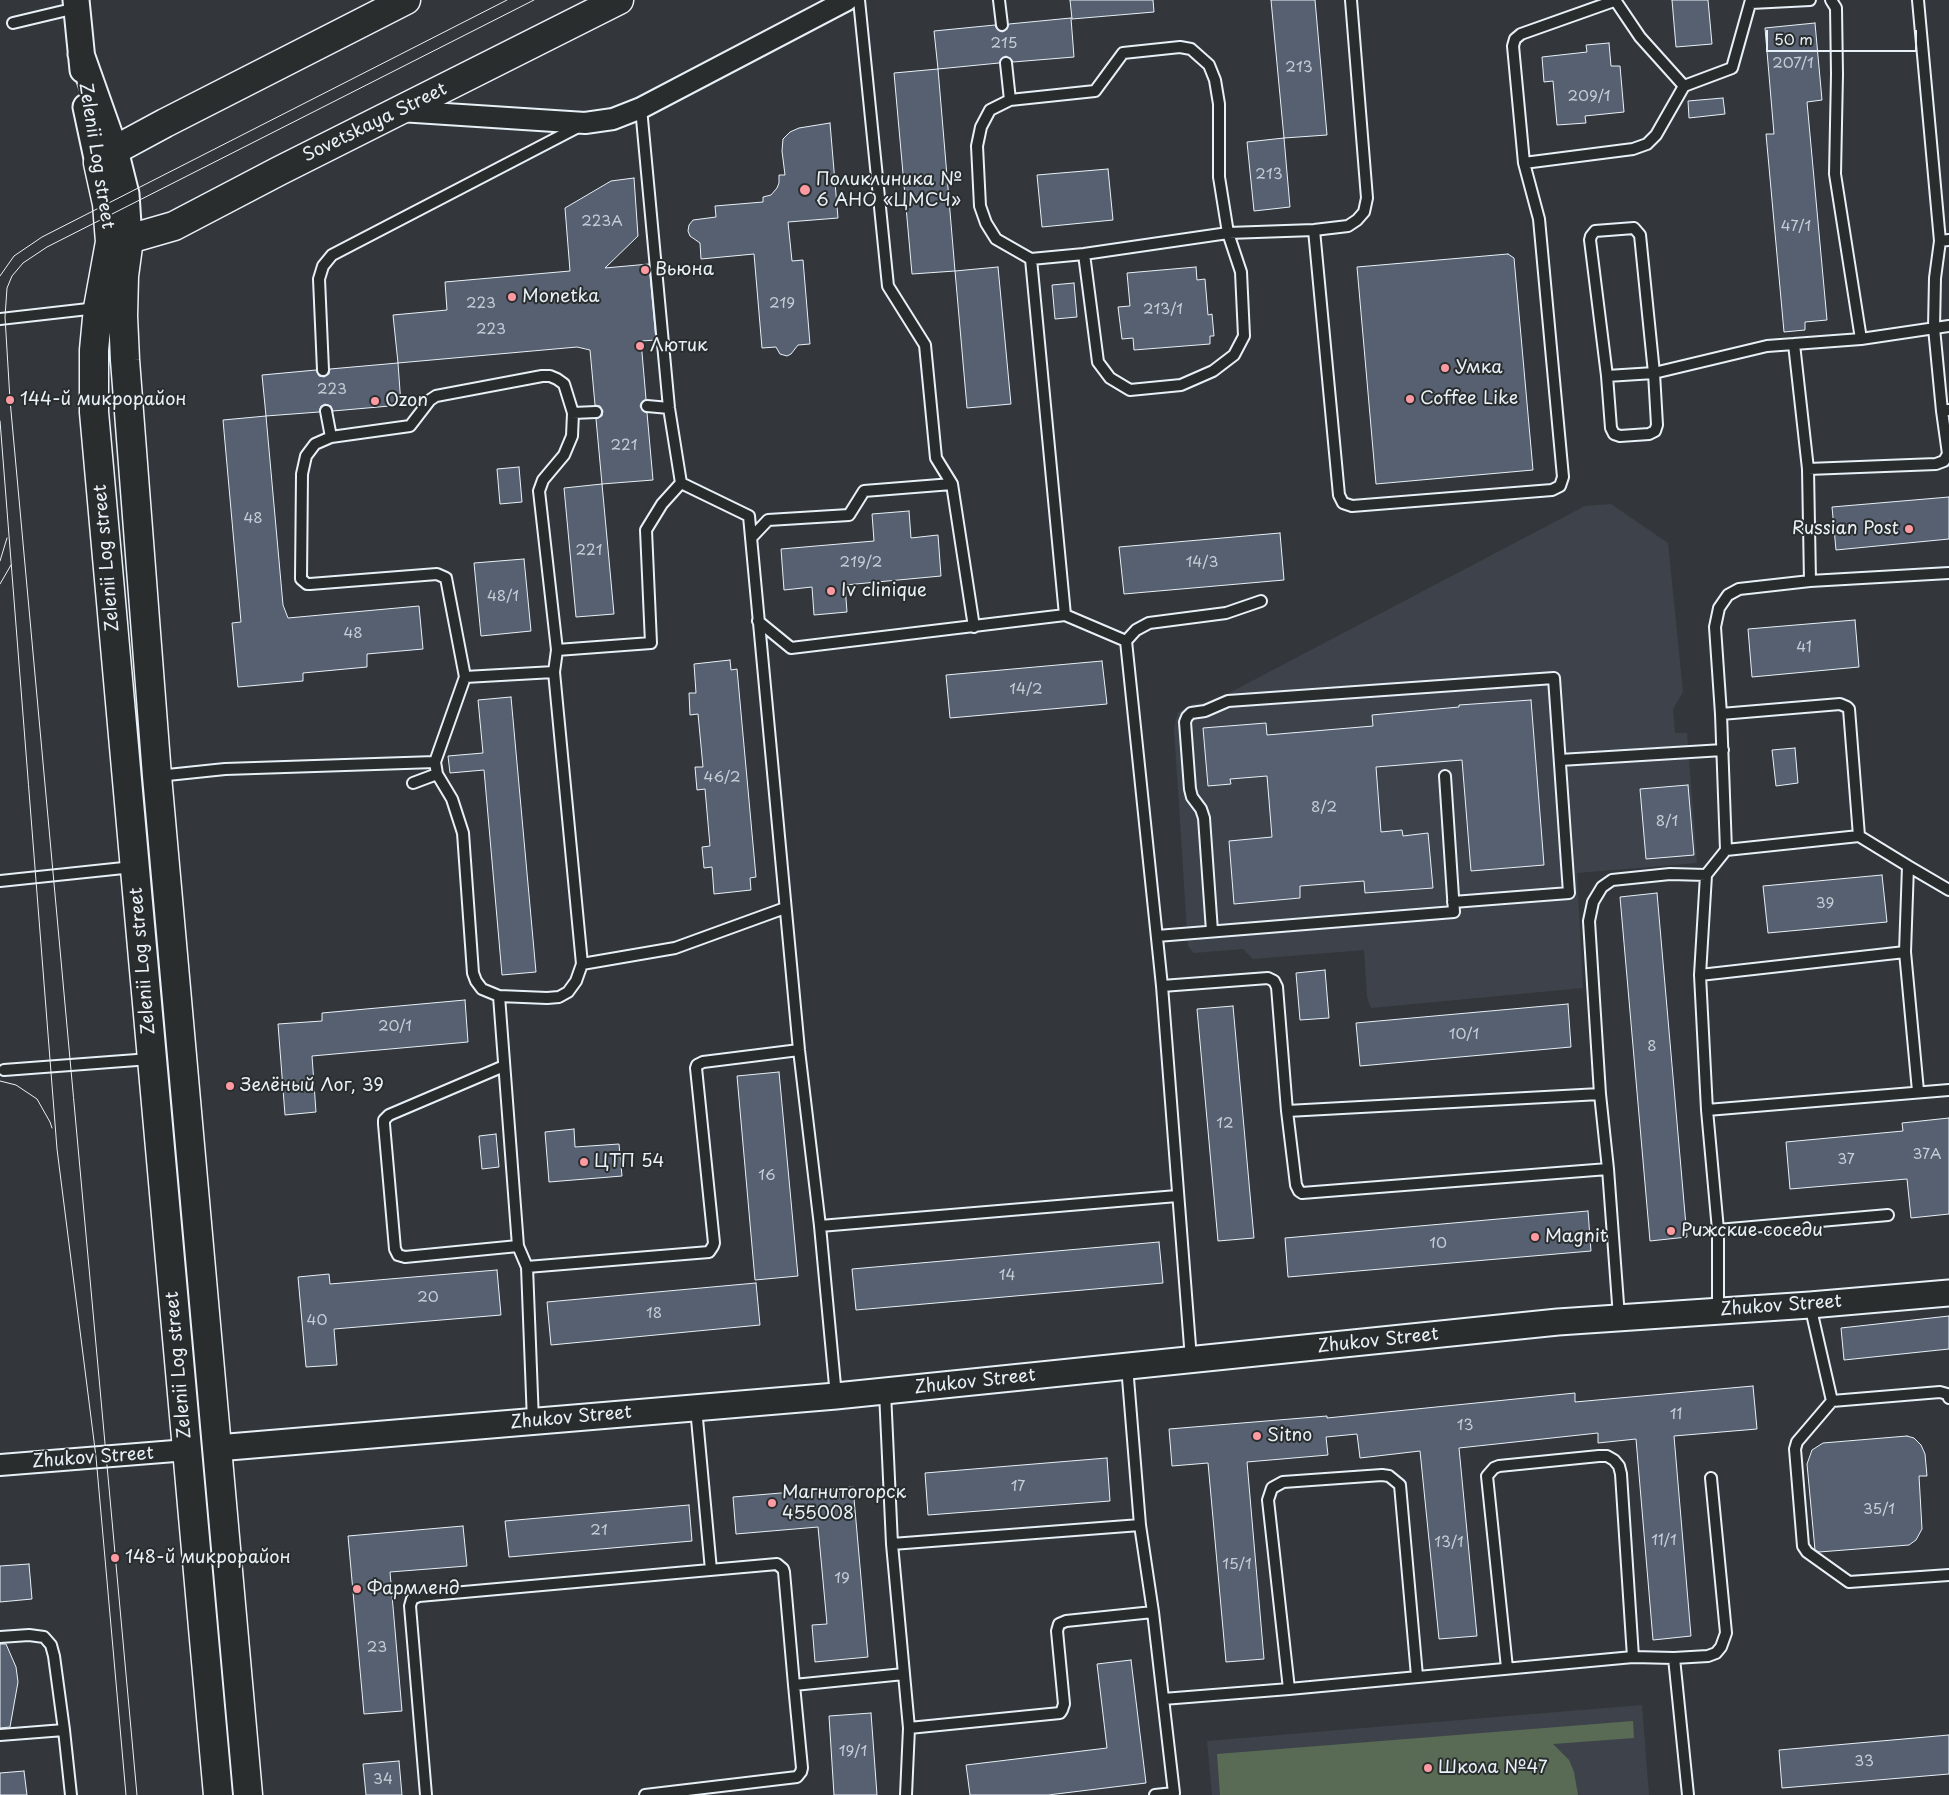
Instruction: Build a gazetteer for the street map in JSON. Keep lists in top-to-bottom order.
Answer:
{
  "streets": {
    "main road": ["Sovetskaya Street", "Zelenii Log street", "Zhukov Street"]
  },
  "crossings": [
    ["Sovetskaya Street", "Zelenii Log street"],
    ["Zelenii Log street", "Zhukov Street"]
  ],
  "places": [
    "Поликлиника № 6 АНО «ЦМСЧ»",
    "Вьюна",
    "Monetka",
    "Лютик",
    "Умка",
    "Coffee Like",
    "144-й микрорайон",
    "Ozon",
    "Russian Post",
    "Iv clinique",
    "Зелёный Лог, 39",
    "ЦТП 54",
    "Рижские соседи",
    "Magnit",
    "Sitno",
    "Магнитогорск 455008",
    "148-й микрорайон",
    "Фармленд",
    "Школа №47"
  ],
  "house_numbers": [
    "215",
    "207/1",
    "213",
    "209/1",
    "213",
    "223А",
    "47/1",
    "223",
    "219",
    "213/1",
    "223",
    "223",
    "221",
    "48",
    "221",
    "219/2",
    "14/3",
    "48/1",
    "48",
    "41",
    "14/2",
    "46/2",
    "8/2",
    "8/1",
    "39",
    "20/1",
    "10/1",
    "8",
    "12",
    "37А",
    "37",
    "16",
    "10",
    "14",
    "20",
    "18",
    "40",
    "11",
    "13",
    "17",
    "35/1",
    "21",
    "11/1",
    "13/1",
    "15/1",
    "19",
    "23",
    "19/1",
    "33",
    "34"
  ],
  "scale_bar": "50 m"
}
